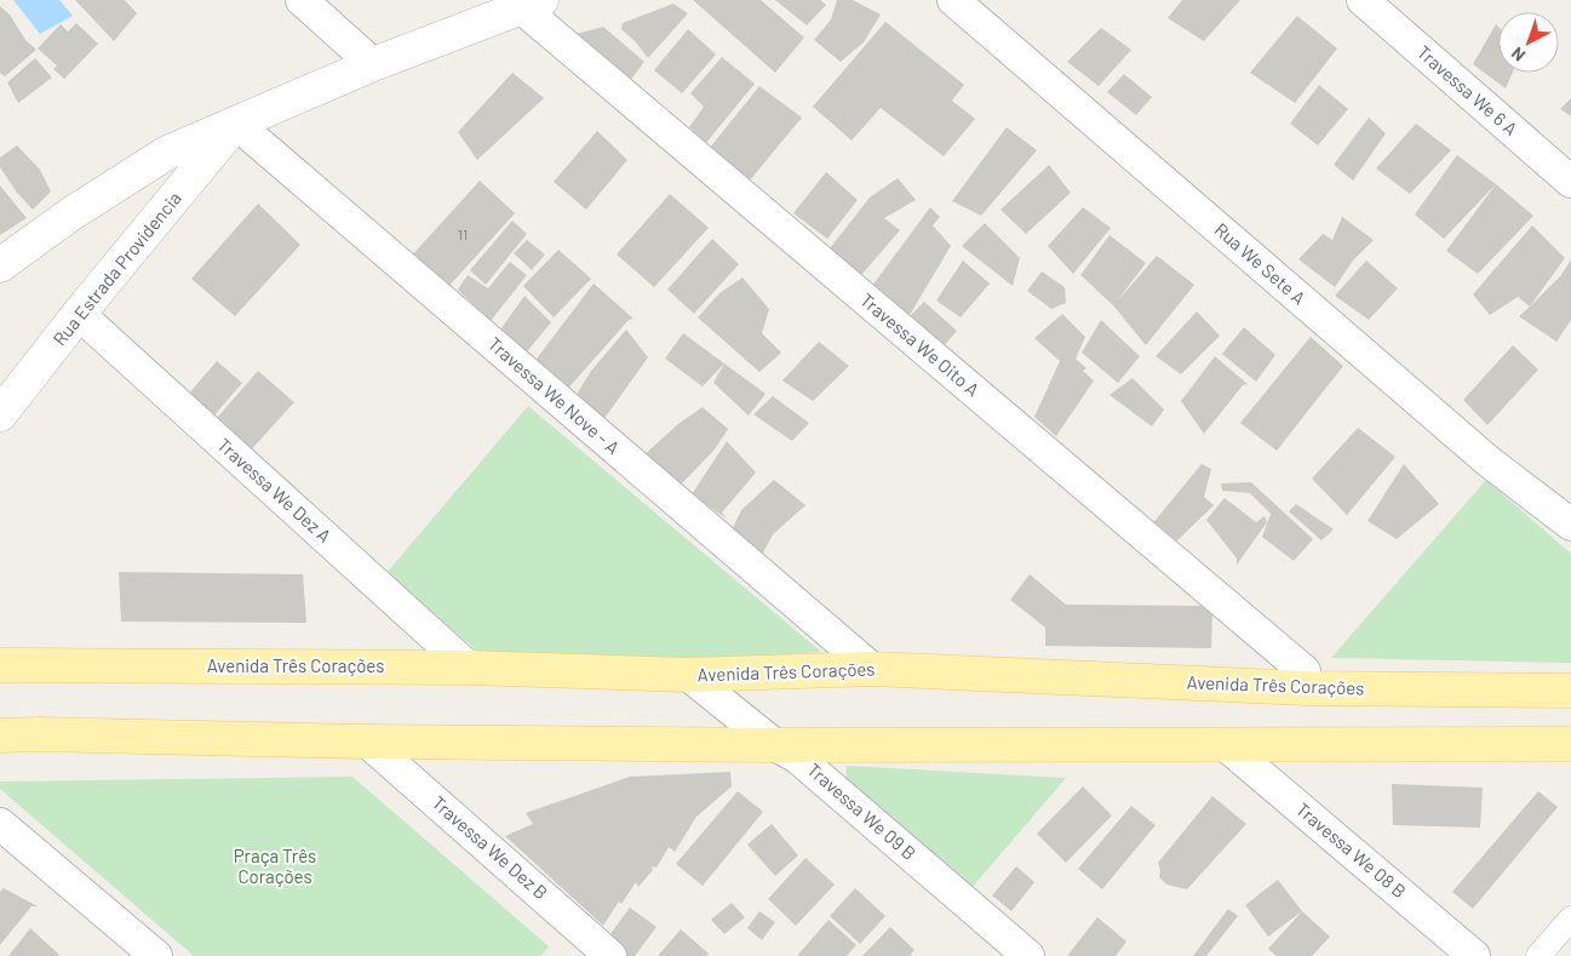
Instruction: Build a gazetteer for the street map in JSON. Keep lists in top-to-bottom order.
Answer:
{
  "streets": {
    "main road": ["Rua Estrada Providencia", "Avenida Três Corações"],
    "street": [
      "Travessa We 6 A",
      "Rua We Sete A",
      "Travessa We Oito A",
      "Travessa We Nove - A",
      "Travessa We Dez A",
      "Travessa We 09 B",
      "Travessa We Dez B",
      "Travessa We 08 B"
    ]
  },
  "crossings": [
    ["Rua Estrada Providencia", "Travessa We Oito A"],
    ["Rua Estrada Providencia", "Travessa We Nove - A"],
    ["Rua Estrada Providencia", "Travessa We Dez A"],
    ["Travessa We Oito A", "Avenida Três Corações"],
    ["Travessa We Nove - A", "Avenida Três Corações"],
    ["Travessa We Dez A", "Avenida Três Corações"],
    ["Avenida Três Corações", "Travessa We 09 B"]
  ],
  "parks": ["Praça Três Corações"],
  "house_numbers": ["11"],
  "north": "bottom left"
}
